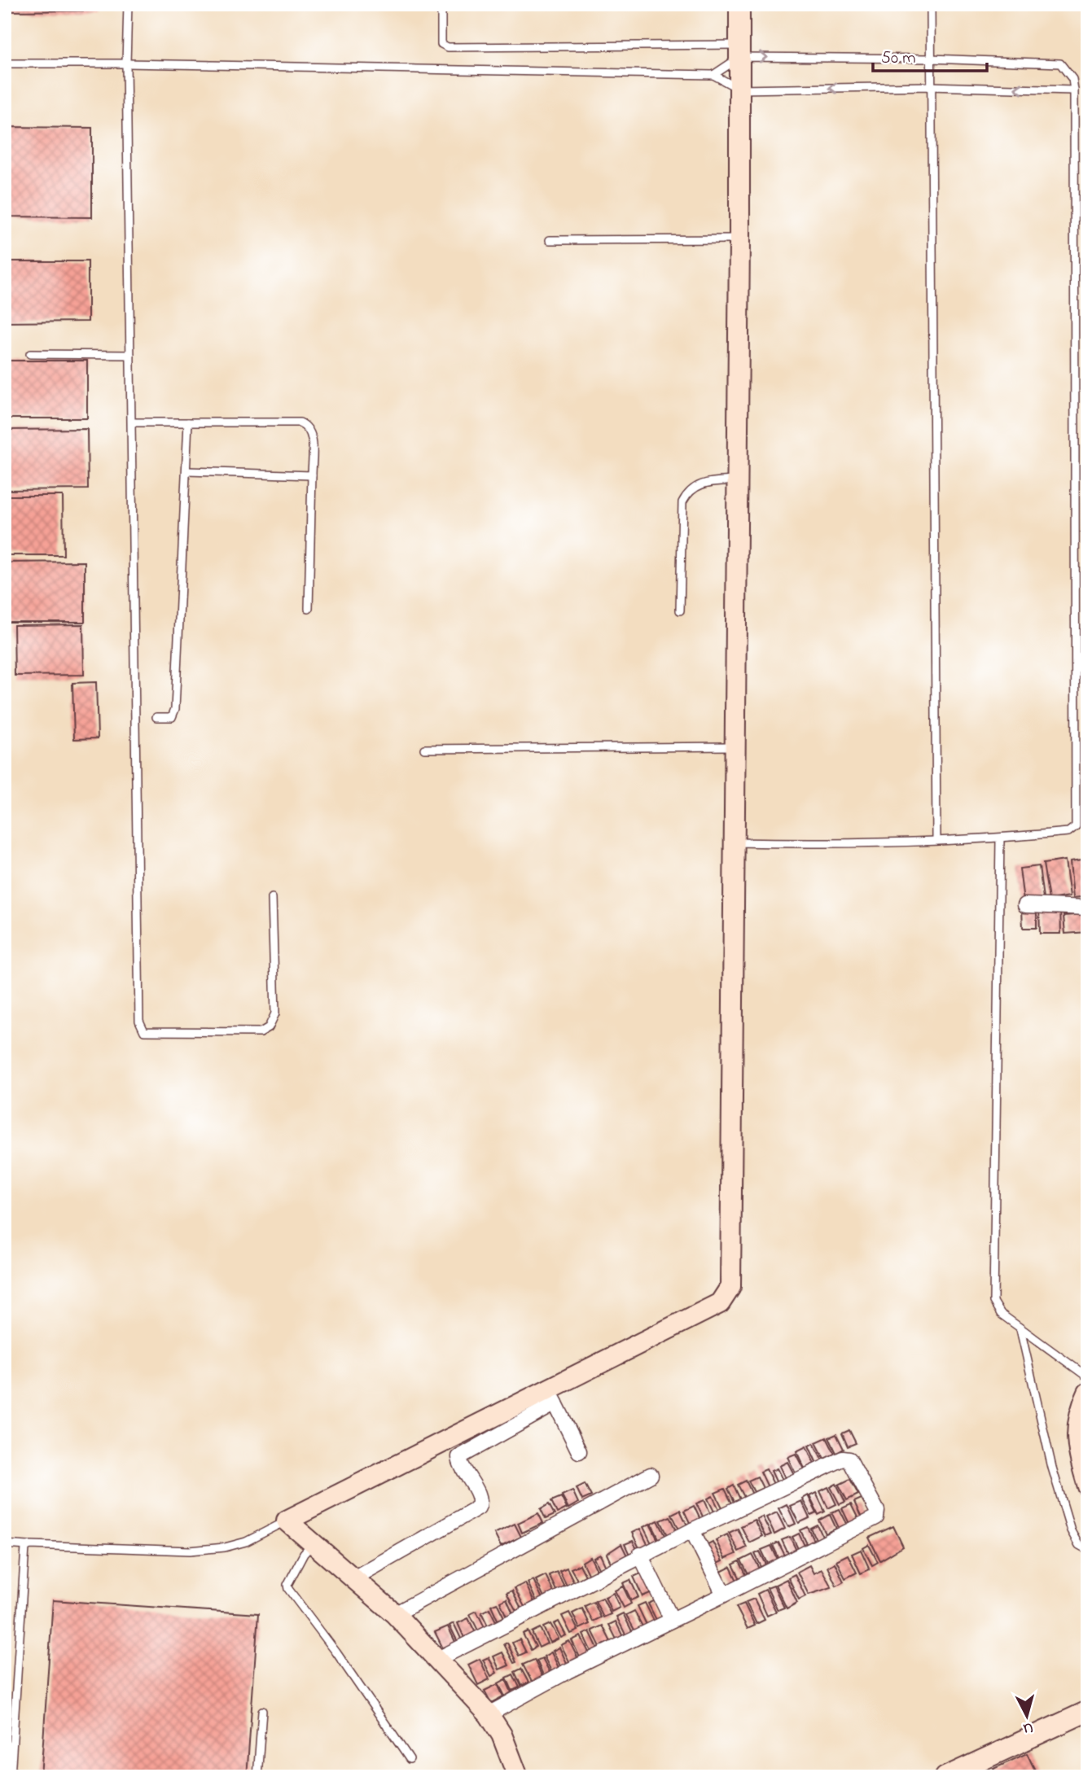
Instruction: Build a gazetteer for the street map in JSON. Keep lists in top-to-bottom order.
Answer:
{
  "scale_bar": "50 m",
  "north": "bottom"
}
